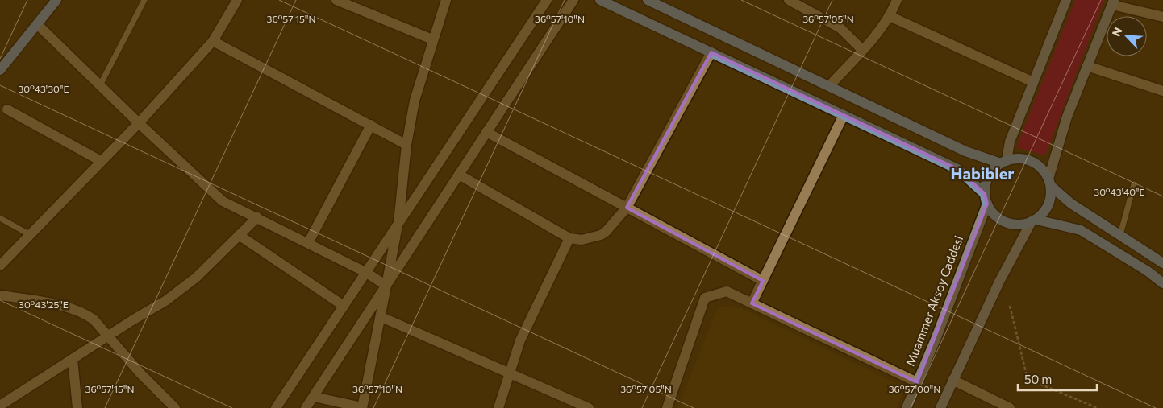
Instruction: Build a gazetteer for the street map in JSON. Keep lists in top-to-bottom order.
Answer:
{
  "streets": {
    "main road": ["Muammer Aksoy Caddesi"]
  },
  "districts": ["Habibler"],
  "scale_bar": "50 m",
  "north": "top left",
  "coordinates": [
    "36°57'15\"N",
    "36°57'10\"N",
    "36°57'05\"N",
    "30°43'30\"E",
    "30°43'40\"E",
    "30°43'25\"E",
    "36°57'00\"N"
  ]
}
